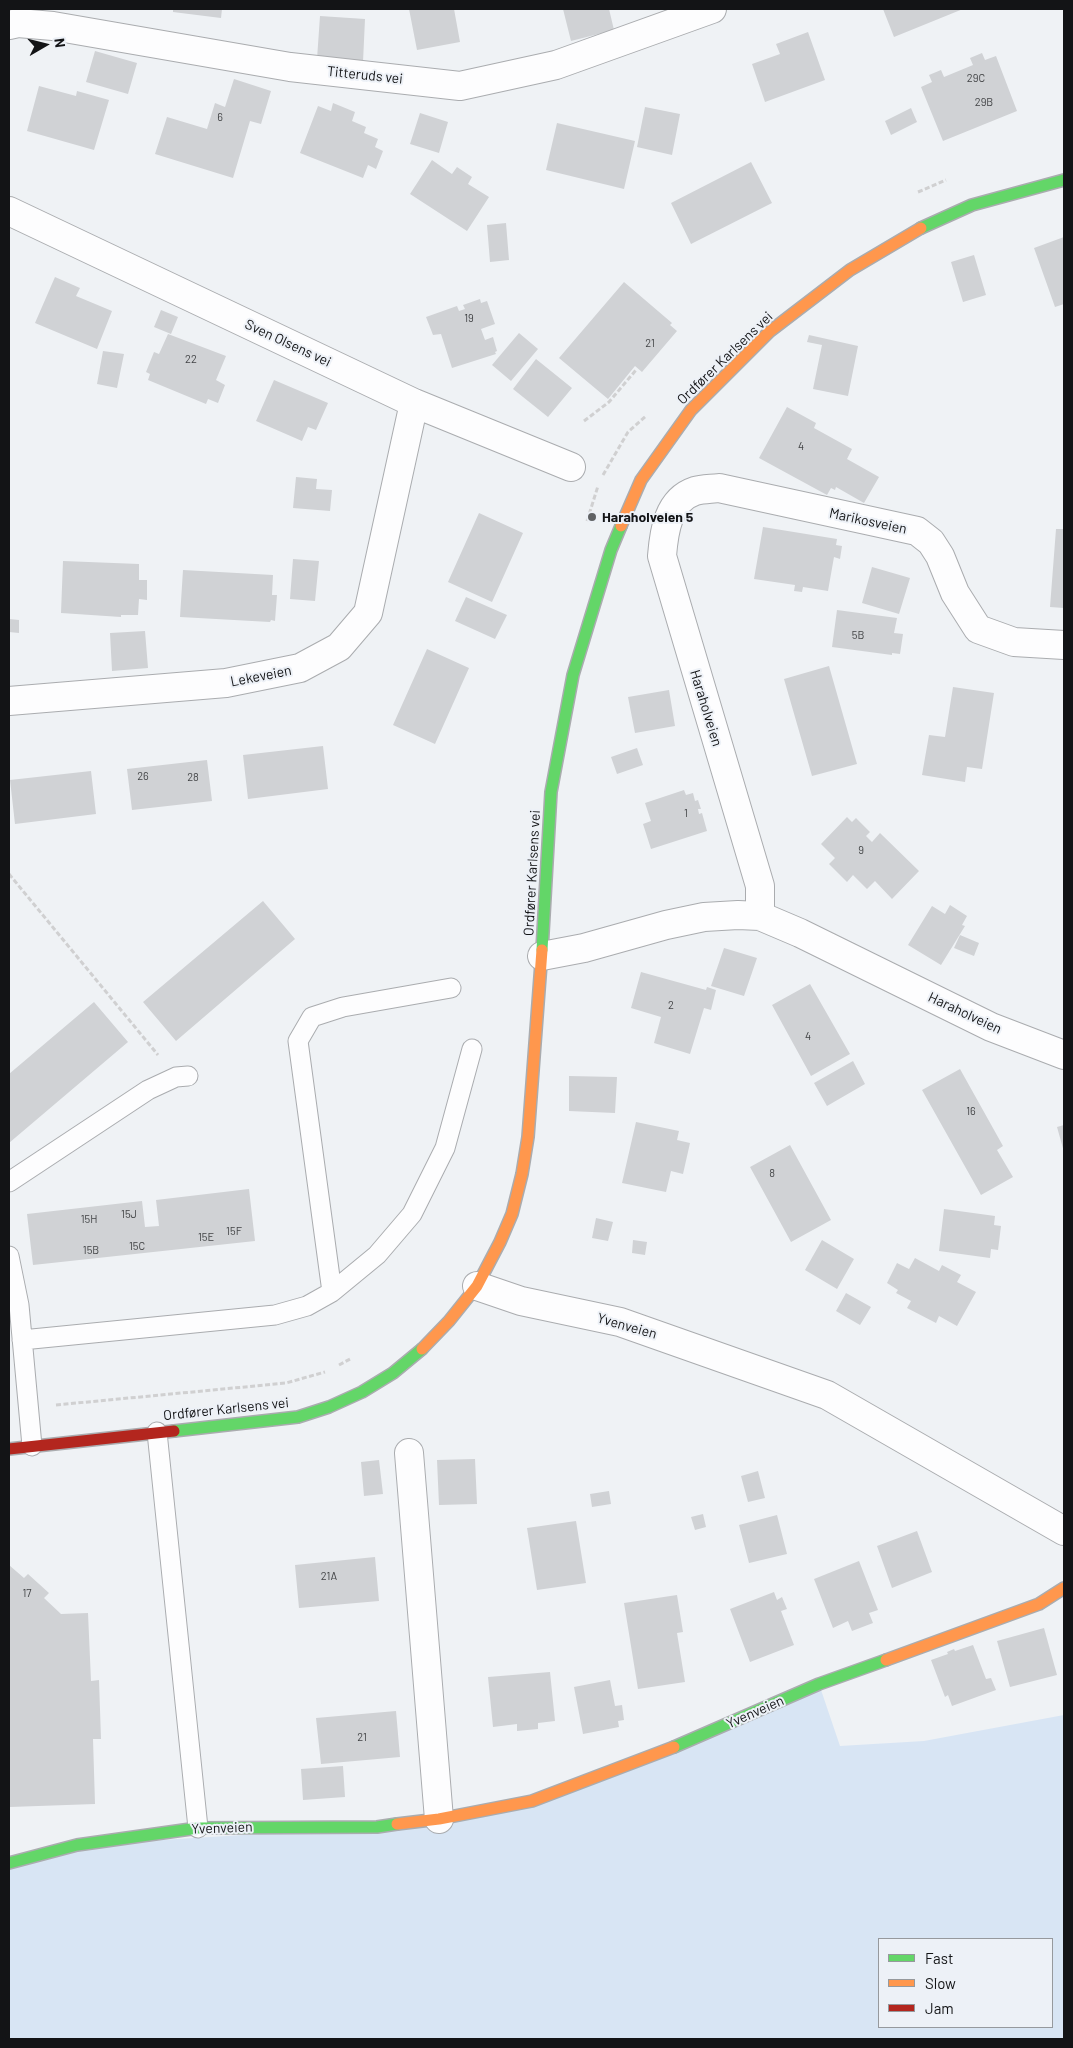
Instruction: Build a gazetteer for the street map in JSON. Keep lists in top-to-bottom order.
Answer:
{
  "streets": {
    "street": [
      "Titteruds vei",
      "Sven Olsens vei",
      "Ordfører Karlsens vei",
      "Marikosveien",
      "Lekeveien",
      "Haraholveien",
      "Yvenveien"
    ]
  },
  "crossings": [
    ["Sven Olsens vei", "Lekeveien"],
    ["Ordfører Karlsens vei", "Haraholveien"],
    ["Ordfører Karlsens vei", "Yvenveien"],
    ["Marikosveien", "Haraholveien"]
  ],
  "places": ["Haraholveien 5"],
  "house_numbers": [
    "29C",
    "29B",
    "6",
    "19",
    "21",
    "22",
    "4",
    "5B",
    "26",
    "28",
    "1",
    "9",
    "2",
    "4",
    "16",
    "8",
    "15J",
    "15H",
    "15F",
    "15E",
    "15C",
    "15B",
    "21A",
    "17",
    "21"
  ],
  "legend": ["Fast", "Slow", "Jam"],
  "north": "right"
}
